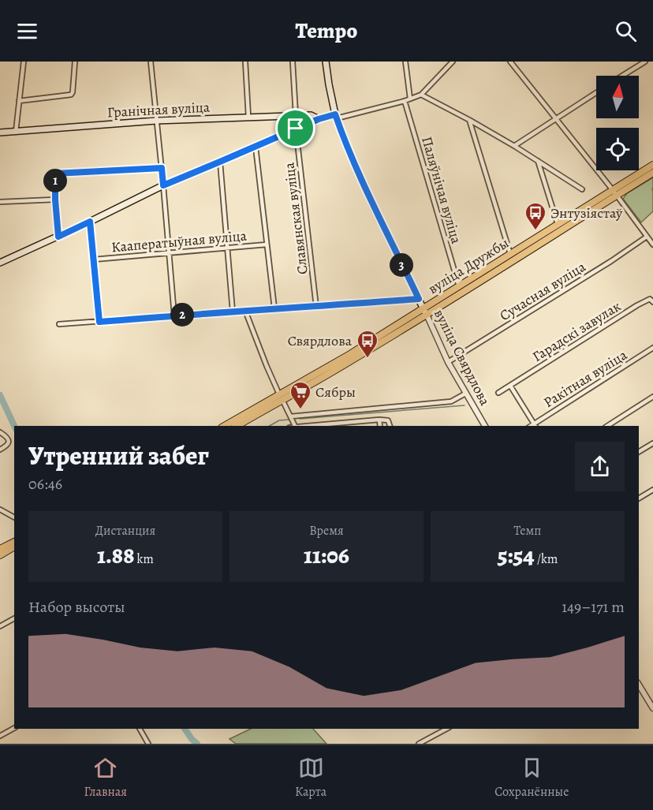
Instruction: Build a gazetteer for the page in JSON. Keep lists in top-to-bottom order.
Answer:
{
  "streets": {
    "main road": ["Гранічная вуліца", "вуліца Дружбы", "вуліца Свярдлова"],
    "street": [
      "Паляўнічая вуліца",
      "Славянская вуліца",
      "Кааператыўная вуліца",
      "Сучасная вуліца",
      "Гарадскі завулак",
      "Ракітная вуліца"
    ]
  },
  "crossings": [
    ["Паляўнічая вуліца", "вуліца Дружбы"],
    ["вуліца Дружбы", "вуліца Свярдлова"],
    ["Сучасная вуліца", "вуліца Свярдлова"]
  ],
  "places": {
    "bus stop": ["Энтузіястаў", "Свярдлова"],
    "supermarket": ["Сябры"]
  },
  "north": "top",
  "page": {
    "header": "Tempo",
    "pins": ["1", "3", "2"],
    "heading": ["Утренний забег", "06:46"],
    "stats": [
      ["Дистанция", "1.88 km"],
      ["Время", "11:06"],
      ["Темп", "5:54 /km"]
    ],
    "chart": ["Набор высоты", "149–171 m"],
    "tabs": ["Главная", "Карта", "Сохранённые"]
  }
}
